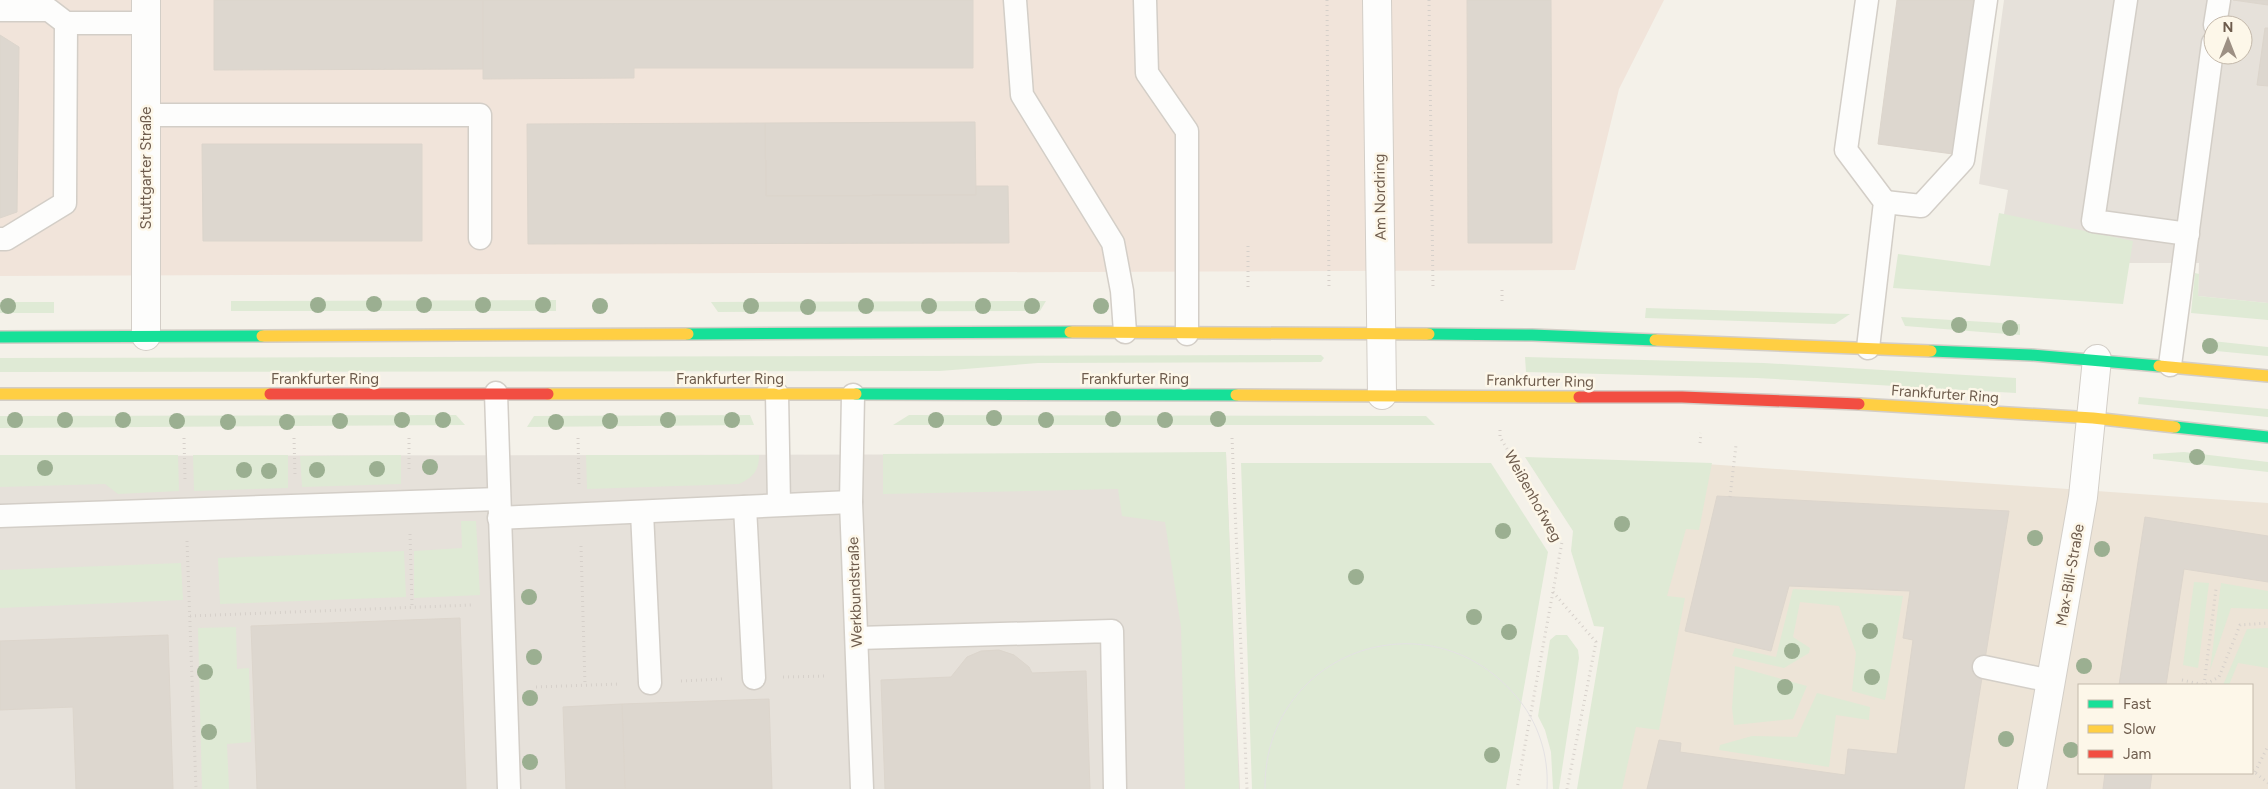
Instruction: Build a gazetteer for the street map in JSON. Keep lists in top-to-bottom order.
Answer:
{
  "streets": {
    "main road": ["Frankfurter Ring"],
    "street": ["Stuttgarter Straße", "Am Nordring", "Max-Bill-Straße"],
    "lane": ["Werkbundstraße"],
    "path": ["Weißenhofweg"]
  },
  "crossings": [
    ["Am Nordring", "Frankfurter Ring"],
    ["Frankfurter Ring", "Weißenhofweg"],
    ["Frankfurter Ring", "Max-Bill-Straße"],
    ["Frankfurter Ring", "Werkbundstraße"]
  ],
  "legend": ["Fast", "Slow", "Jam"],
  "north": "top"
}
